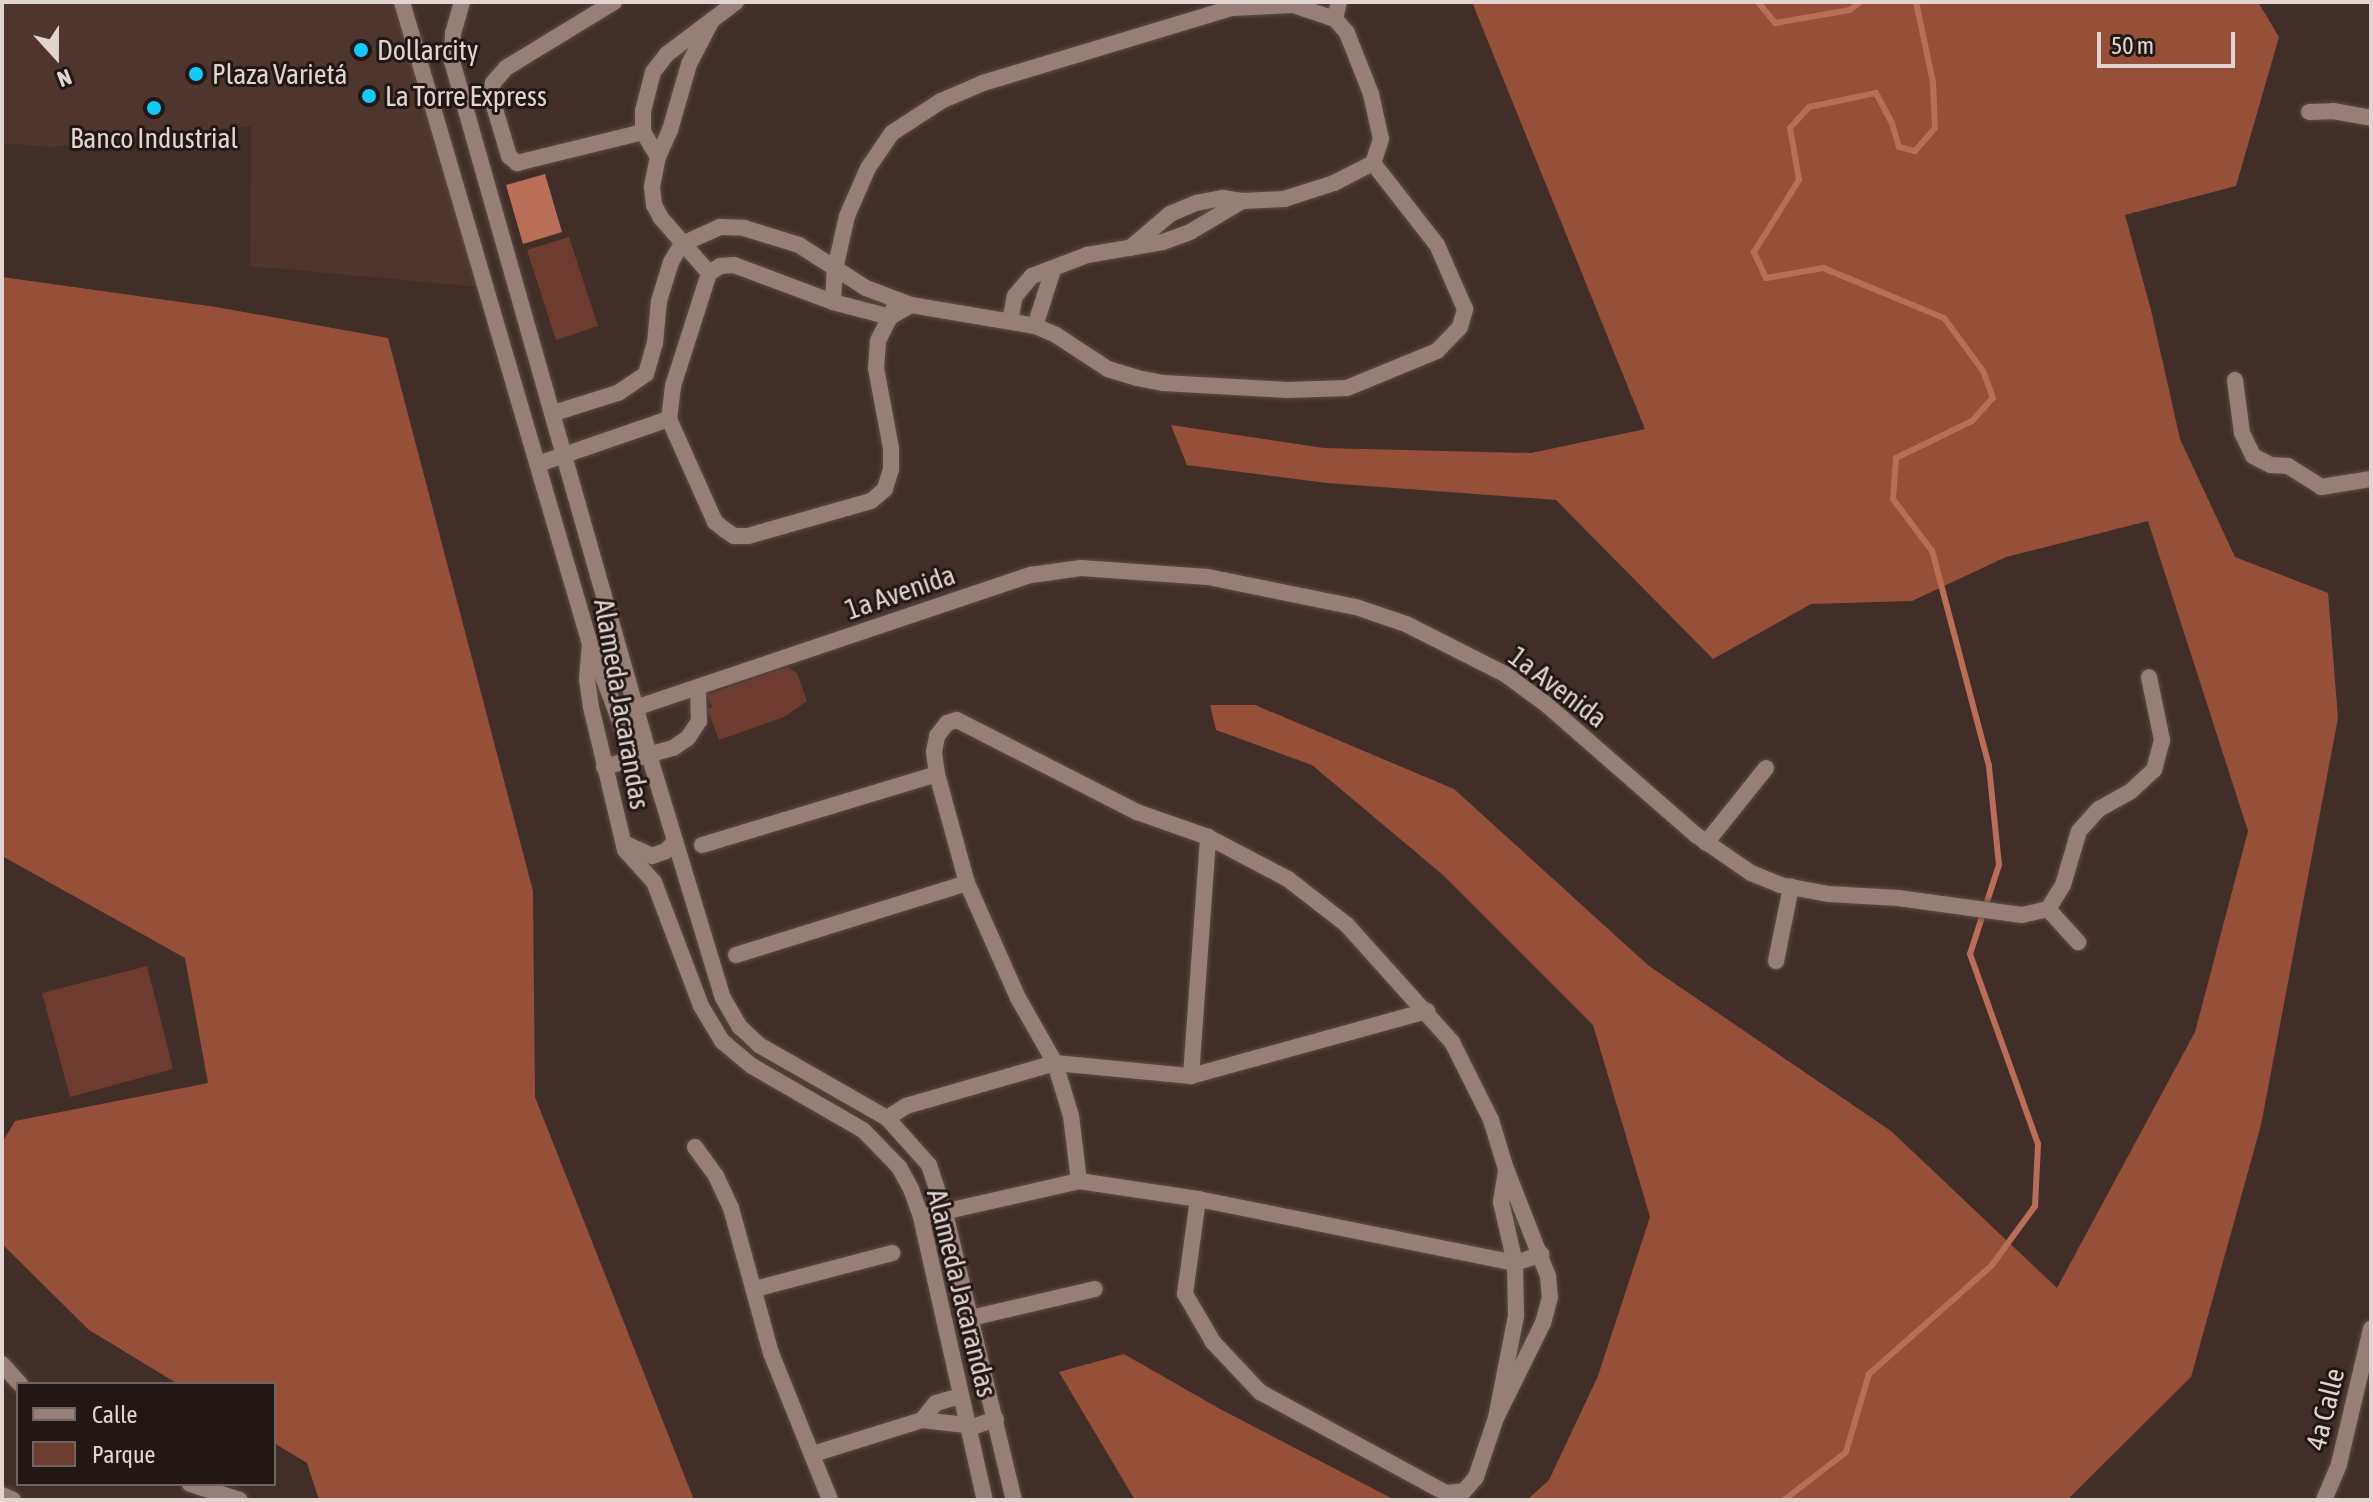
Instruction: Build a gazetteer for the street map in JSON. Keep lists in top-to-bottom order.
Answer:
{
  "streets": {
    "street": ["1a Avenida", "Alameda Jacarandas", "4a Calle"]
  },
  "crossings": [
    ["1a Avenida", "Alameda Jacarandas"]
  ],
  "places": [
    "Dollarcity",
    "Plaza Varietá",
    "La Torre Express",
    "Banco Industrial"
  ],
  "legend": ["Calle", "Parque"],
  "scale_bar": "50 m",
  "north": "bottom"
}
